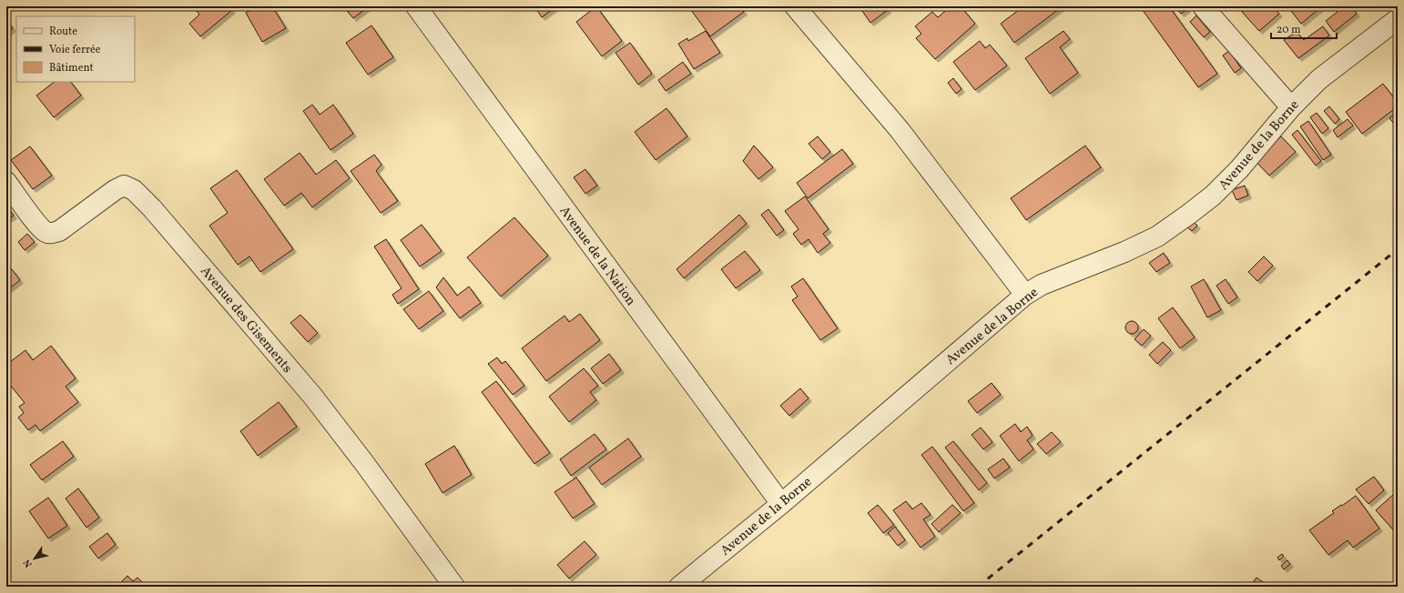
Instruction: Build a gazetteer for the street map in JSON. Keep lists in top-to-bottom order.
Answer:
{
  "streets": {
    "street": ["Avenue de la Borne", "Avenue de la Nation", "Avenue des Gisements"]
  },
  "crossings": [
    ["Avenue de la Borne", "Avenue de la Nation"]
  ],
  "legend": ["Route", "Voie ferrée", "Bâtiment"],
  "scale_bar": "20 m",
  "north": "bottom left"
}
